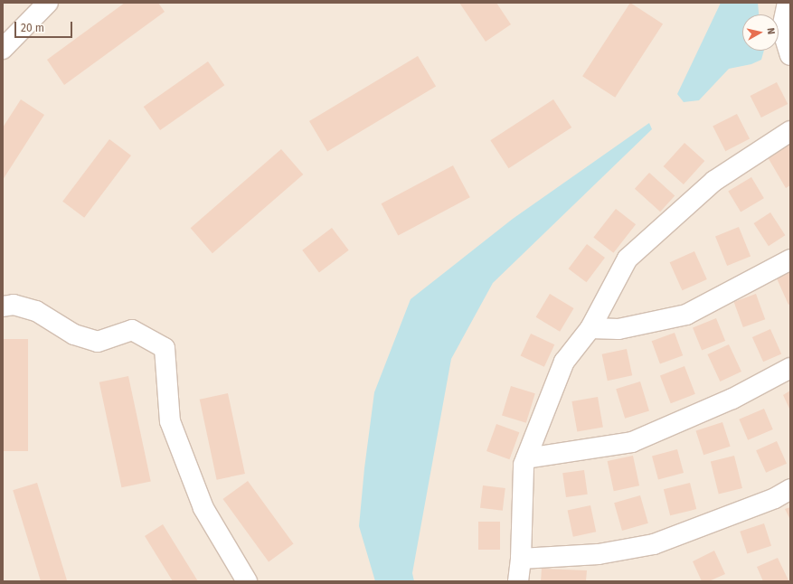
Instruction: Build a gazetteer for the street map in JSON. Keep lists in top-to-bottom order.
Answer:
{
  "scale_bar": "20 m",
  "north": "right"
}
